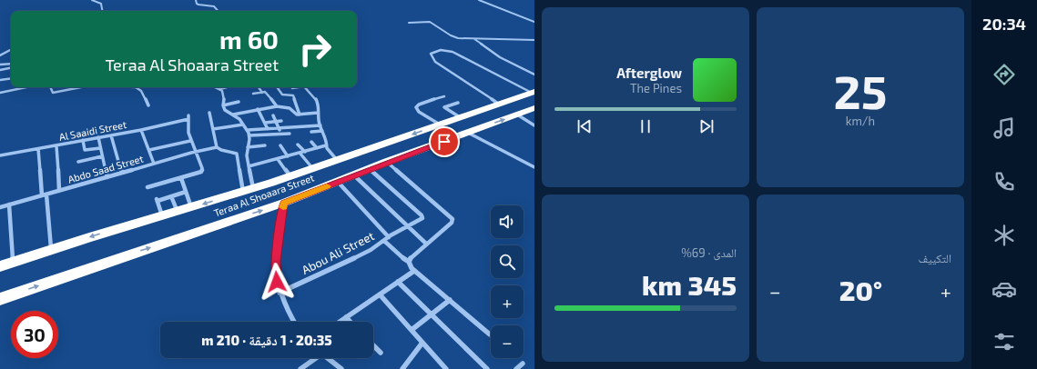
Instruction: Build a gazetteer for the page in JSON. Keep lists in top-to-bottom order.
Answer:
{
  "streets": {
    "highway": ["Teraa Al Shoaara Street"],
    "street": ["Al Saaidi Street", "Abdo Saad Street", "Abou Ali Street"]
  },
  "crossings": [
    ["Teraa Al Shoaara Street", "Abou Ali Street"]
  ],
  "page": {
    "tabs": "20:34",
    "tile": [
      ["25", "km/h"],
      "التكييف",
      ["المدى · 69%", "345 km"]
    ],
    "turn": ["60 m", "Teraa Al Shoaara Street"],
    "song": ["Afterglow", "The Pines"],
    "map_buttons": ["+", "−"],
    "heat": ["−", "20°", "+"],
    "limit": "30",
    "trip": "20:35 · 1 دقيقة · 210 m"
  }
}
